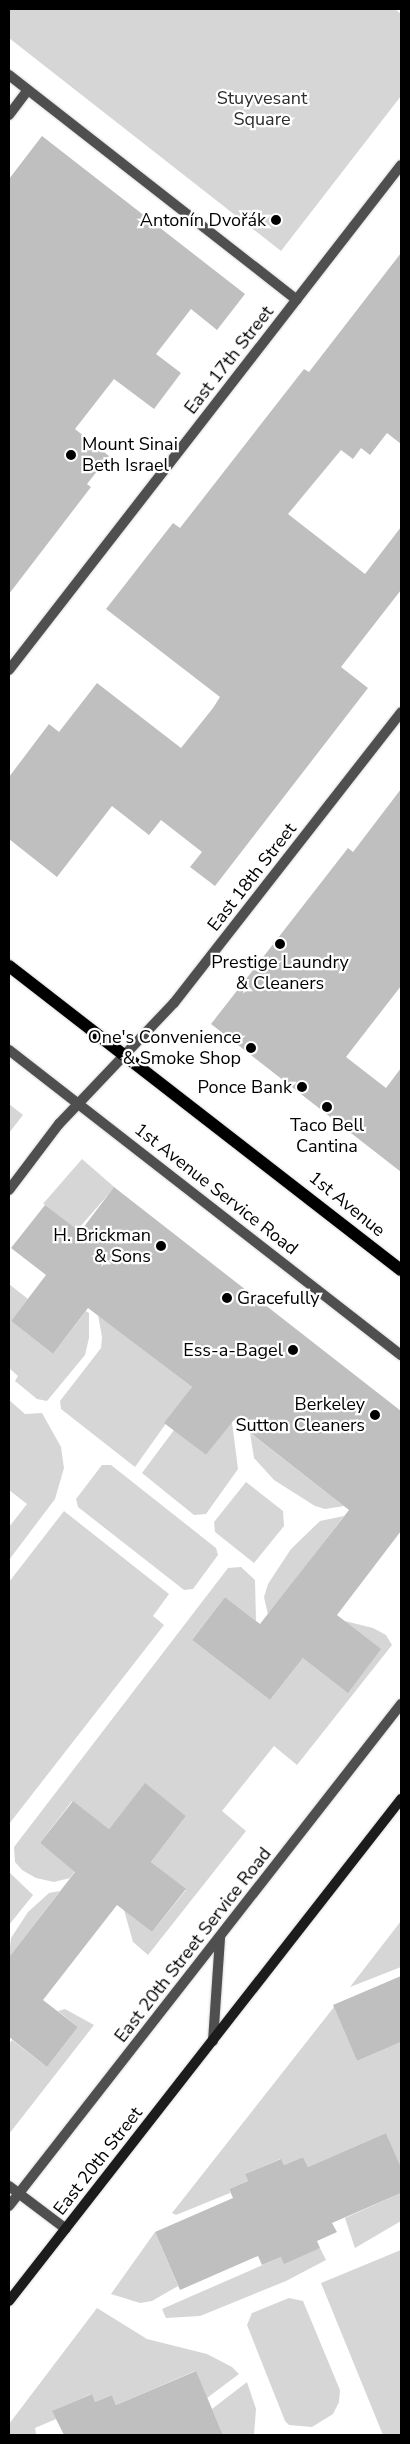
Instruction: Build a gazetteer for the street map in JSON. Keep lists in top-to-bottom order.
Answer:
{
  "streets": {
    "main road": ["1st Avenue"],
    "street": [
      "East 17th Street",
      "East 18th Street",
      "1st Avenue Service Road",
      "East 20th Street Service Road",
      "East 20th Street"
    ]
  },
  "crossings": [
    ["East 18th Street", "1st Avenue Service Road"],
    ["East 18th Street", "1st Avenue"]
  ],
  "parks": ["Stuyvesant Square"],
  "places": [
    "Antonín Dvořák",
    "Mount Sinai Beth Israel",
    "Prestige Laundry & Cleaners",
    "One's Convenience & Smoke Shop",
    "Ponce Bank",
    "Taco Bell Cantina",
    "H. Brickman & Sons",
    "Gracefully",
    "Ess-a-Bagel",
    "Berkeley Sutton Cleaners"
  ]
}
